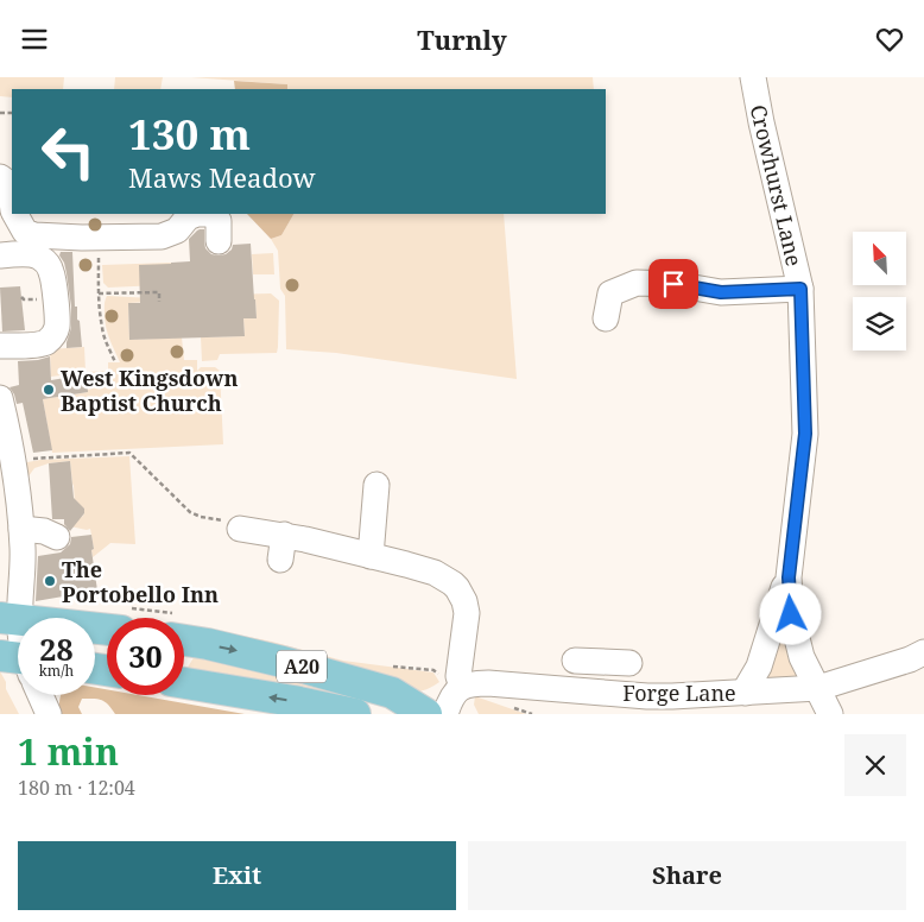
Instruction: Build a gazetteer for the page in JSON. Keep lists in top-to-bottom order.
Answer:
{
  "streets": {
    "main road": ["A20"],
    "street": ["Crowhurst Lane", "Forge Lane"]
  },
  "crossings": [
    ["Crowhurst Lane", "Forge Lane"]
  ],
  "places": ["West Kingsdown Baptist Church", "The Portobello Inn"],
  "north": "top left",
  "page": {
    "header": "Turnly",
    "turn": ["130 m", "Maws Meadow"],
    "speed": "28 km/h",
    "limit": "30",
    "heading": ["1 min", "180 m · 12:04"],
    "buttons": ["Exit", "Share"]
  }
}
